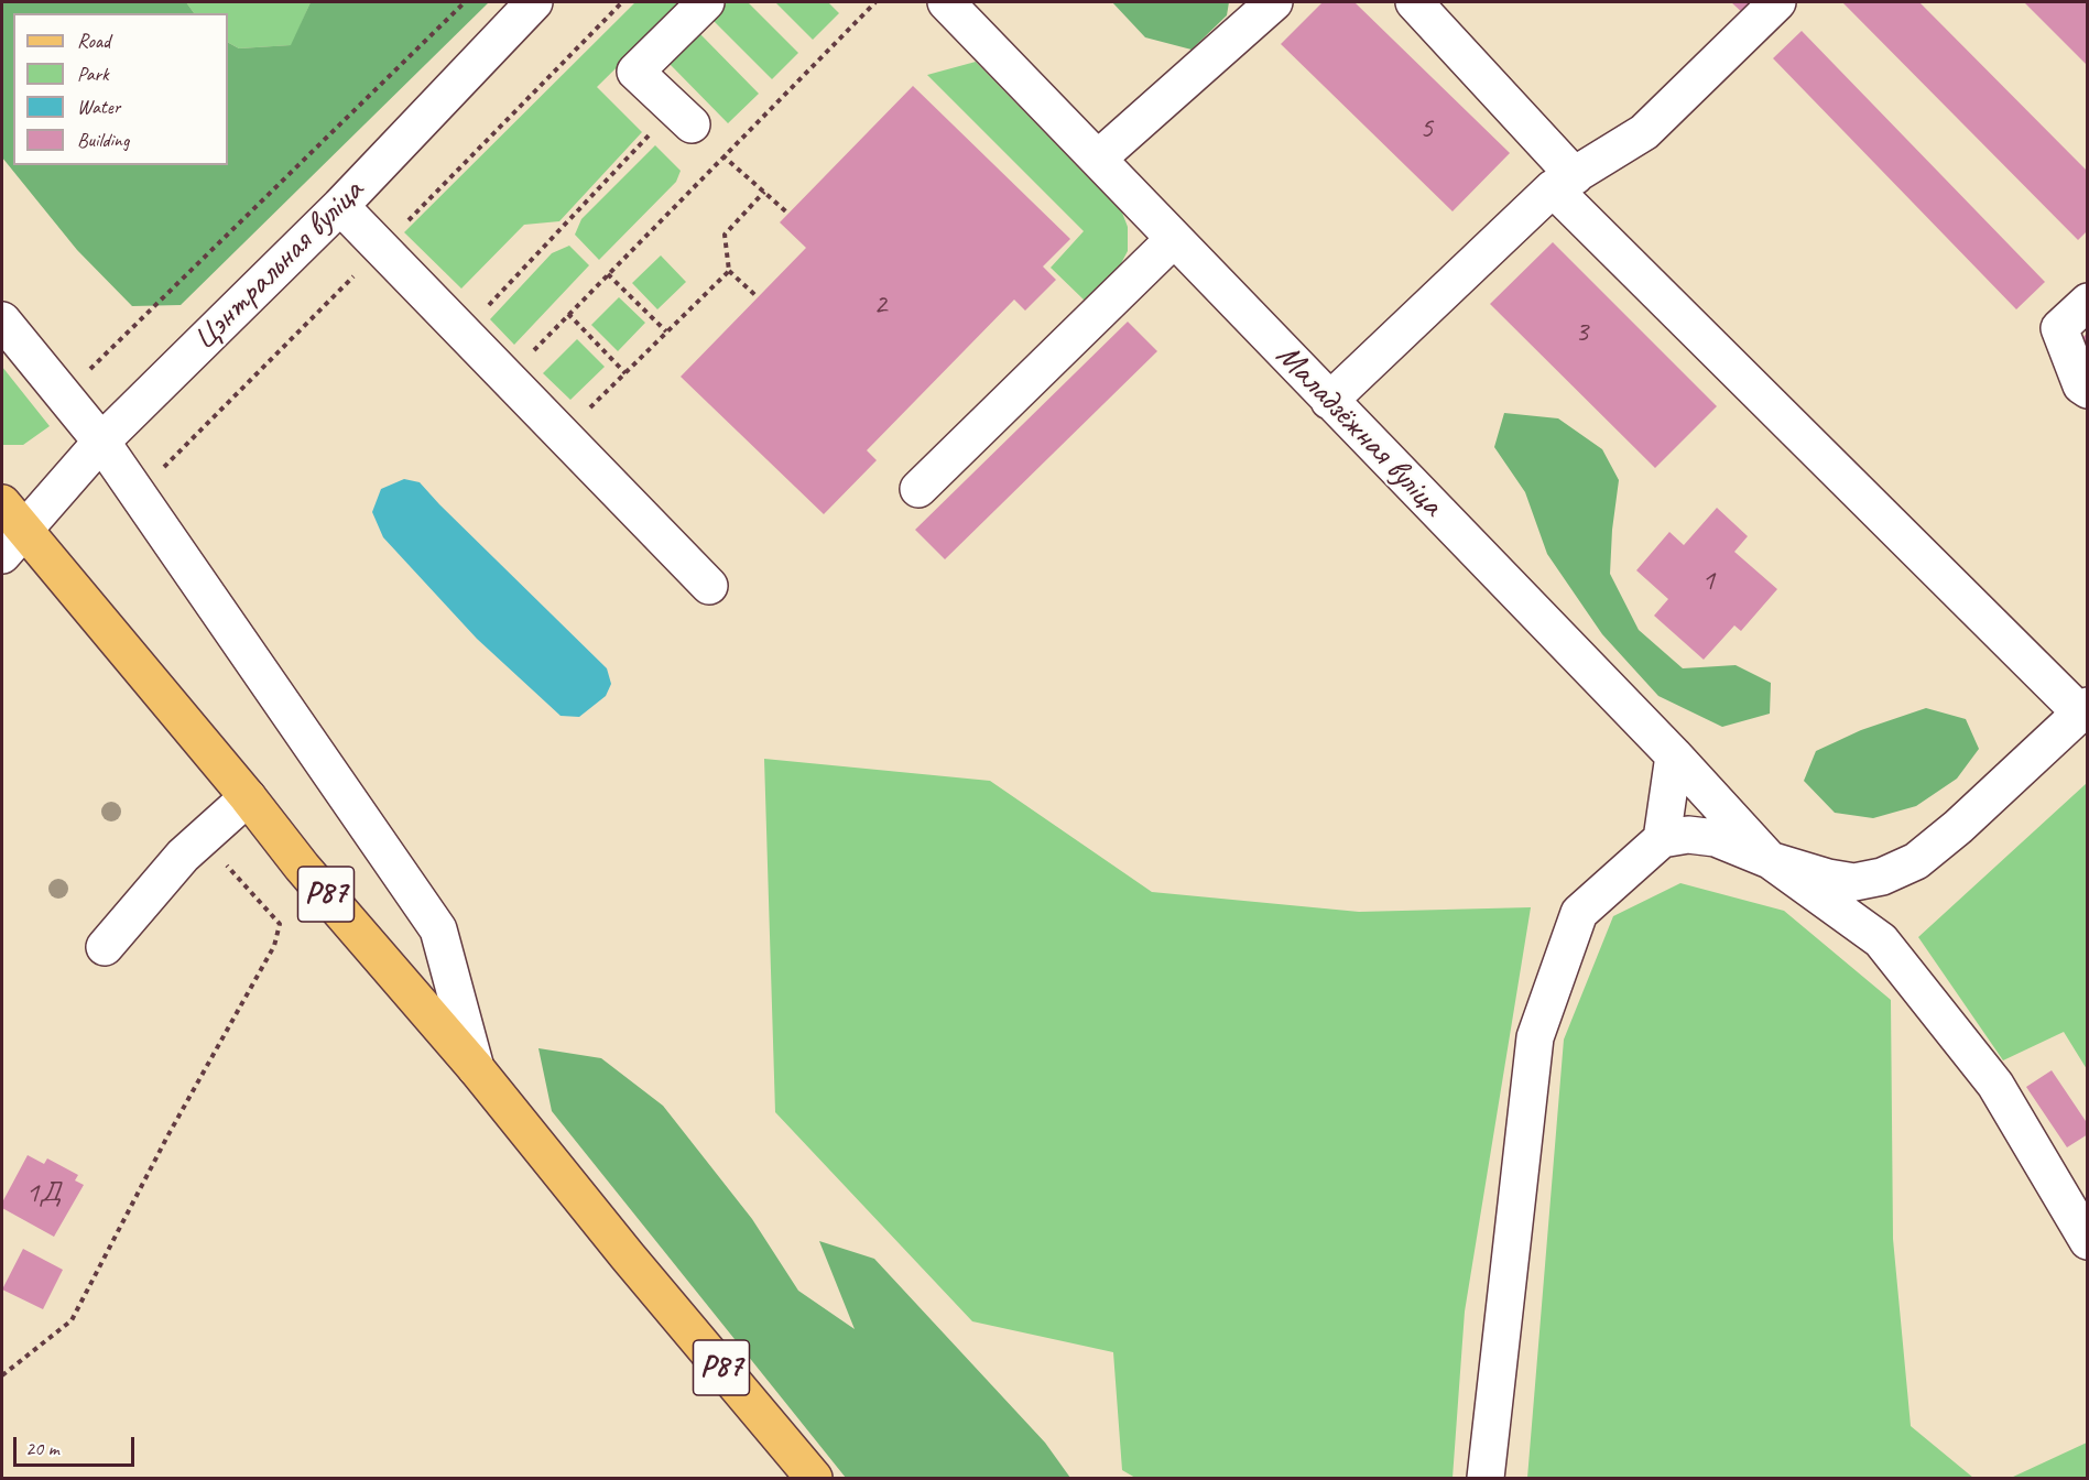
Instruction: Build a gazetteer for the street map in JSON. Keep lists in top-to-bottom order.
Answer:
{
  "streets": {
    "main road": ["Р87"],
    "street": ["Цэнтральная вуліца", "Маладзёжная вуліца"]
  },
  "crossings": [
    ["Цэнтральная вуліца", "Р87"]
  ],
  "house_numbers": [
    "5",
    "2",
    "3",
    "1",
    "1Д"
  ],
  "legend": [
    "Road",
    "Park",
    "Water",
    "Building"
  ],
  "scale_bar": "20 m"
}
